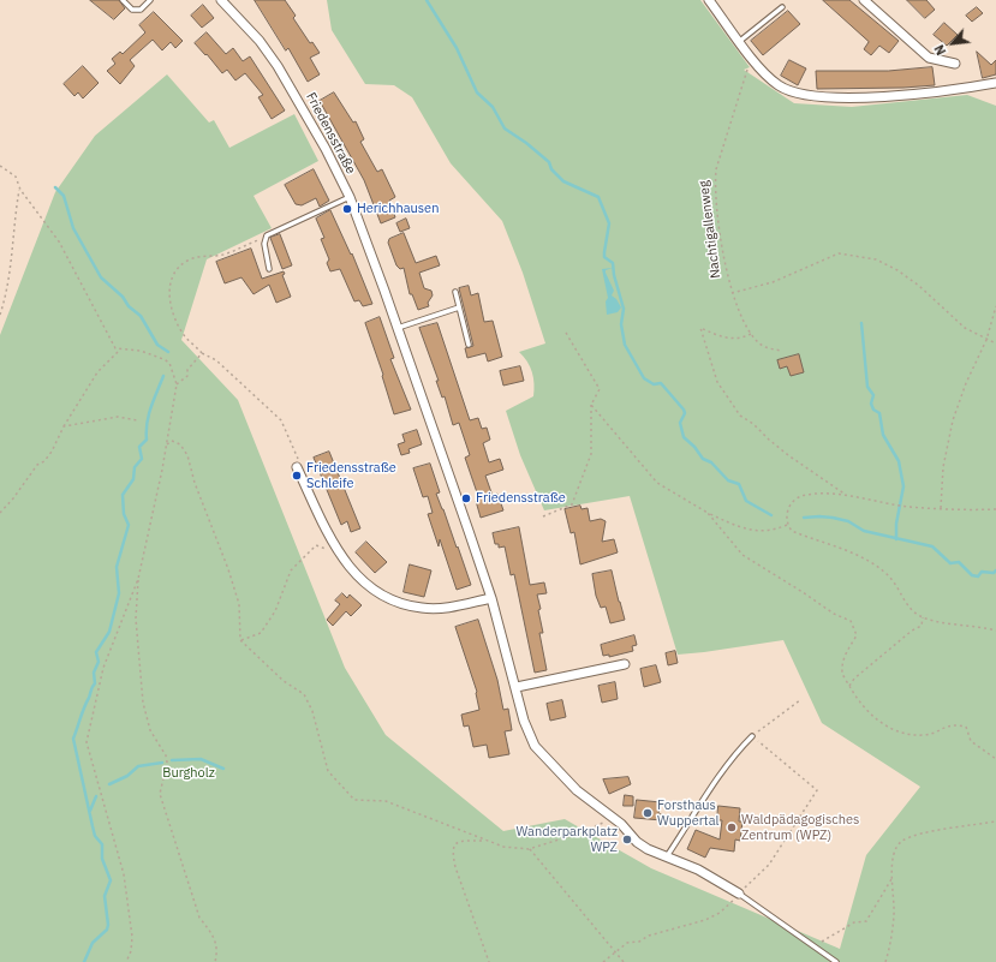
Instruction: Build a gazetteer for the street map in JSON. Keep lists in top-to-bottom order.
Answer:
{
  "streets": {
    "street": ["Friedensstraße"],
    "path": ["Nachtigallenweg"]
  },
  "parks": ["Burgholz"],
  "places": [
    "Herichhausen",
    "Friedensstraße Schleife",
    "Friedensstraße",
    "Forsthaus Wuppertal",
    "Waldpädagogisches Zentrum (WPZ)",
    "Wanderparkplatz WPZ"
  ],
  "north": "bottom left"
}
